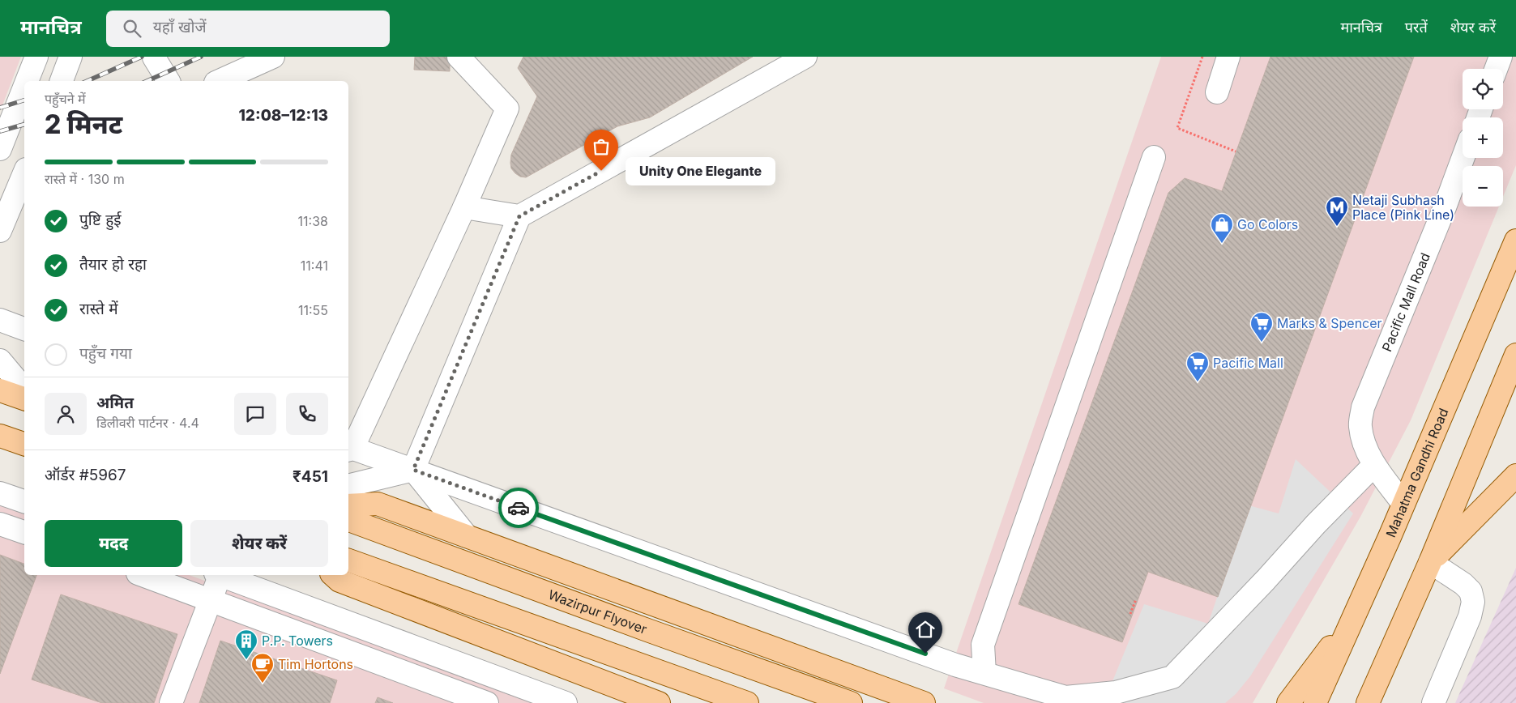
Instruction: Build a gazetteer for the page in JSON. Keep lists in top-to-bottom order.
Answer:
{
  "streets": {
    "main road": ["Mahatma Gandhi Road", "Wazirpur Flyover"],
    "street": ["Pacific Mall Road"]
  },
  "crossings": [
    ["Pacific Mall Road", "Mahatma Gandhi Road"]
  ],
  "places": {
    "other": ["Unity One Elegante"],
    "metro station": ["Netaji Subhash Place (Pink Line)"],
    "shop": ["Go Colors"],
    "supermarket": ["Marks & Spencer", "Pacific Mall"],
    "building": ["P.P. Towers"],
    "cafe": ["Tim Hortons"]
  },
  "page": {
    "header": "मानचित्र",
    "search": "यहाँ खोजें",
    "nav": ["मानचित्र", "परतें", "शेयर करें"],
    "map_buttons": ["+", "−"],
    "heading": ["2 मिनट", "पहुँचने में", "12:08–12:13"],
    "panel": [
      "अमित",
      "डिलीवरी पार्टनर · 4.4",
      "ऑर्डर #5967",
      "₹451"
    ],
    "bar": "रास्ते में · 130 m",
    "bubble": "Unity One Elegante",
    "list": [
      ["पुष्टि हुई", "11:38"],
      ["तैयार हो रहा", "11:41"],
      ["रास्ते में", "11:55"],
      "पहुँच गया"
    ],
    "buttons": ["मदद", "शेयर करें"]
  }
}
